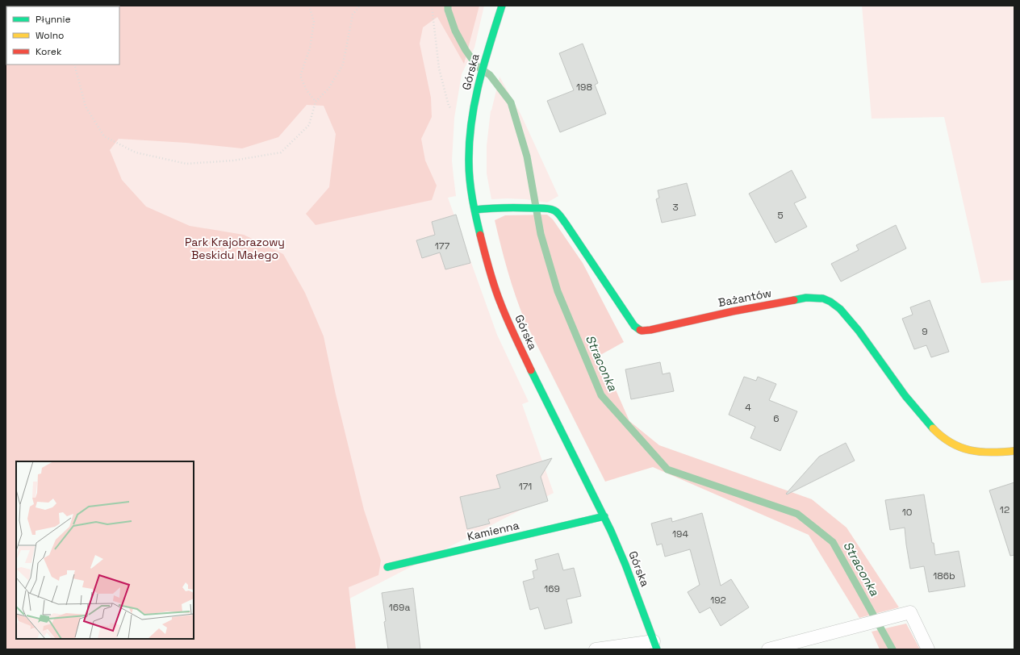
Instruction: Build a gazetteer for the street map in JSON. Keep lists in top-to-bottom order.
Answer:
{
  "streets": {
    "street": ["Górska", "Bażantów", "Kamienna"]
  },
  "crossings": [
    ["Górska", "Bażantów"],
    ["Górska", "Kamienna"]
  ],
  "water": ["Straconka"],
  "parks": ["Park Krajobrazowy Beskidu Małego"],
  "house_numbers": [
    "198",
    "3",
    "5",
    "177",
    "9",
    "4",
    "6",
    "171",
    "12",
    "10",
    "194",
    "186b",
    "169",
    "192",
    "169a"
  ],
  "legend": ["Płynnie", "Wolno", "Korek"]
}
